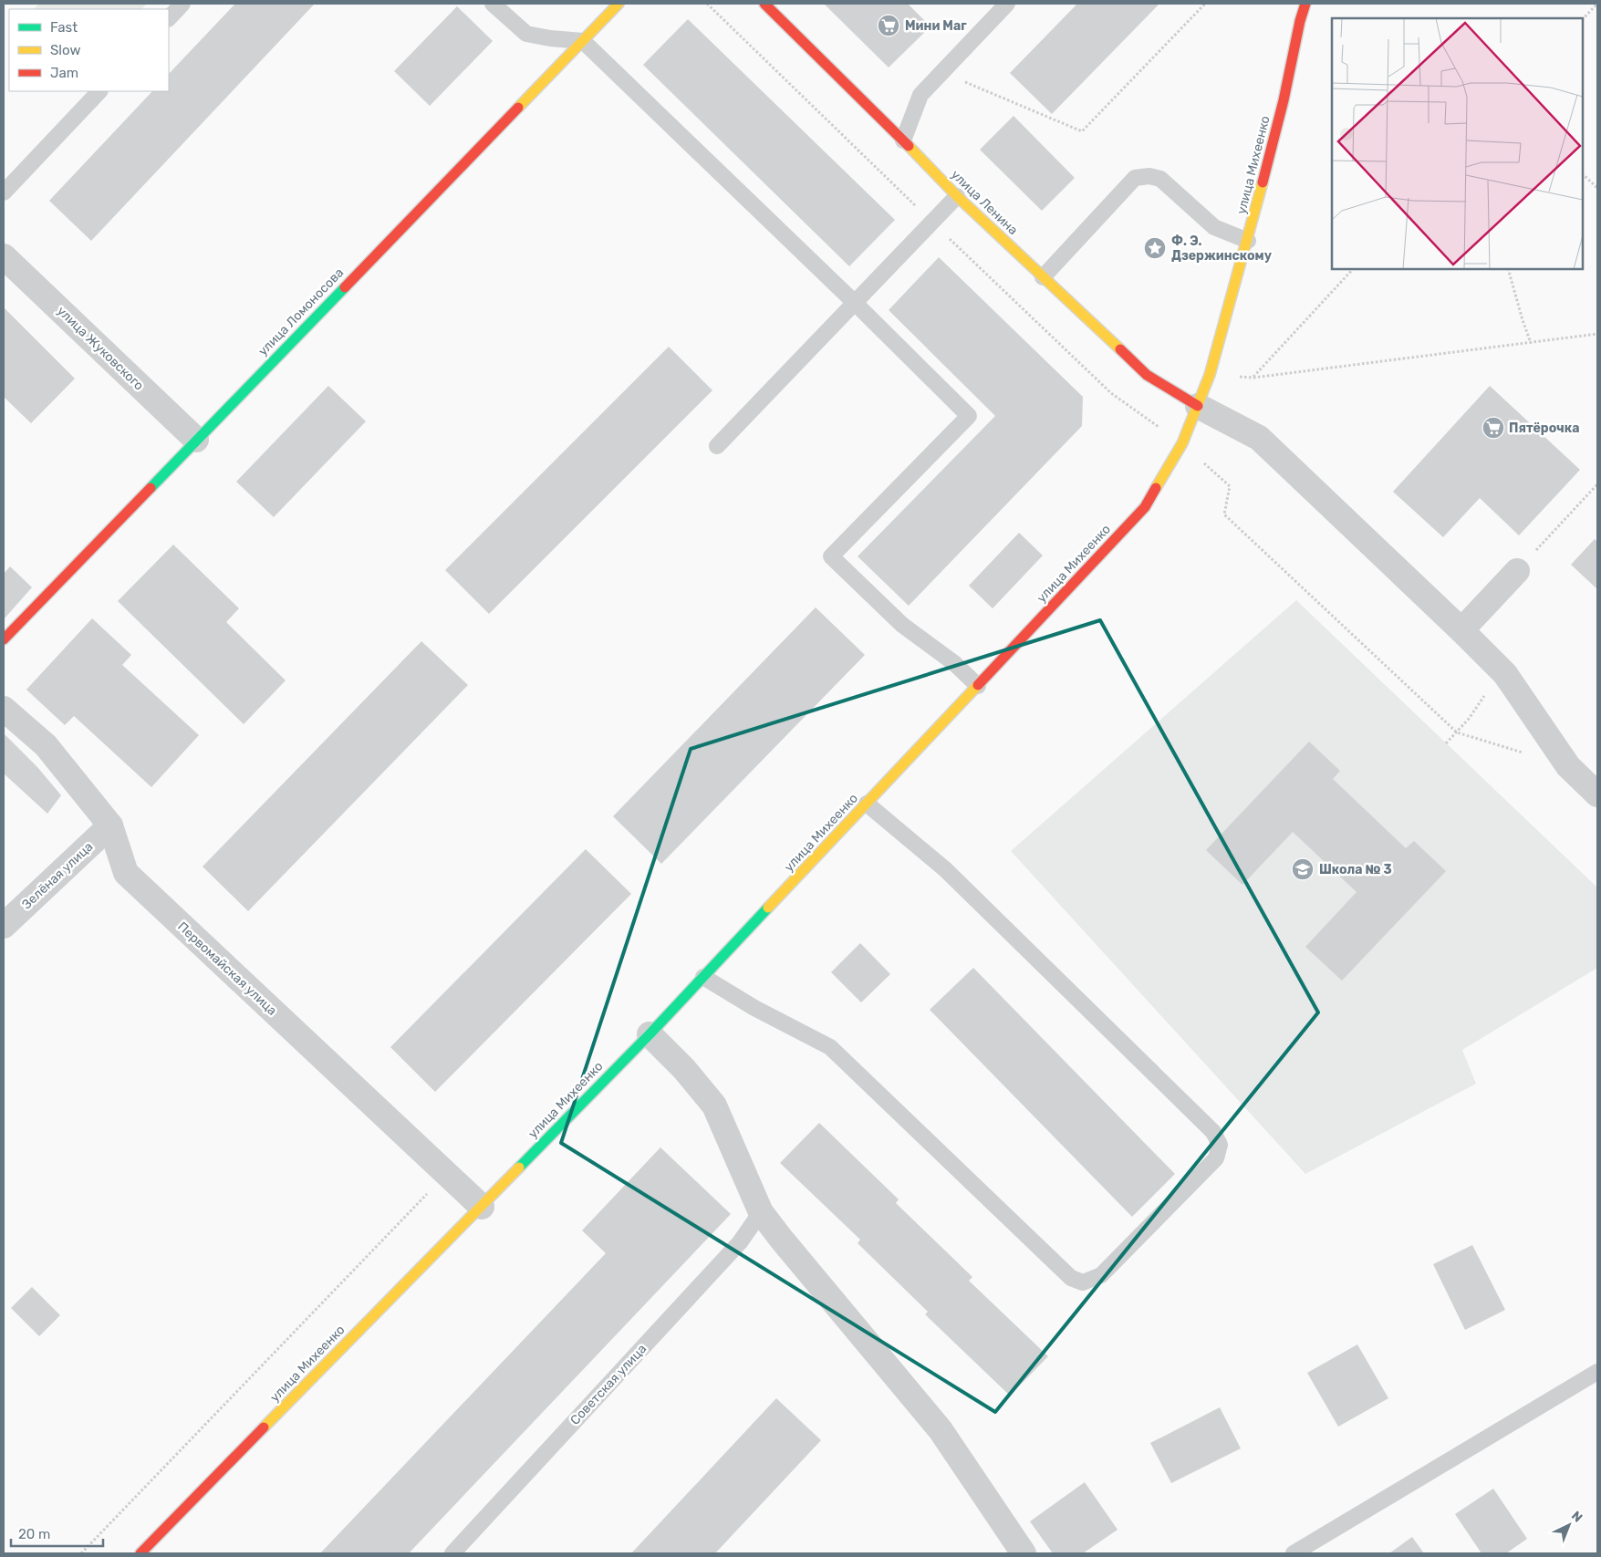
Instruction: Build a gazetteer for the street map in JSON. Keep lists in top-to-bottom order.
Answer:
{
  "streets": {
    "street": [
      "улица Михеенко",
      "улица Ленина",
      "улица Ломоносова",
      "улица Жуковского",
      "Зелёная улица",
      "Первомайская улица"
    ],
    "lane": ["Советская улица"]
  },
  "crossings": [
    ["улица Михеенко", "улица Ленина"],
    ["улица Михеенко", "Первомайская улица"],
    ["улица Ломоносова", "улица Жуковского"],
    ["Зелёная улица", "Первомайская улица"]
  ],
  "places": {
    "supermarket": ["Мини Маг", "Пятёрочка"],
    "place": ["Ф. Э. Дзержинскому"],
    "school or university": ["Школа № 3"]
  },
  "legend": ["Fast", "Slow", "Jam"],
  "scale_bar": "20 m",
  "north": "top right"
}
